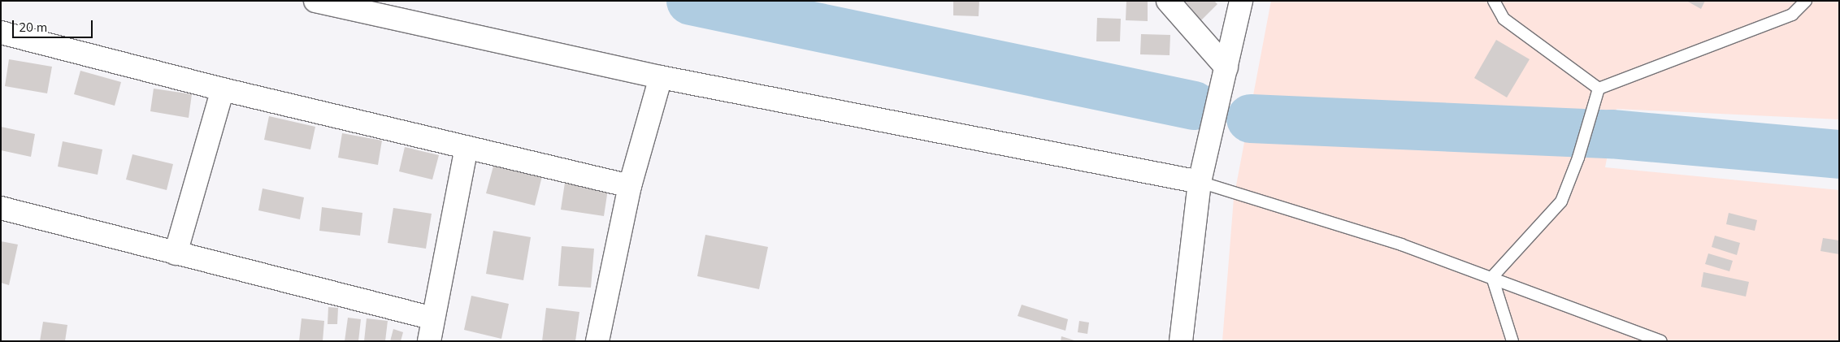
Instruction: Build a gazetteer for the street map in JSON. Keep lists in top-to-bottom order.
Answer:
{
  "scale_bar": "20 m"
}
